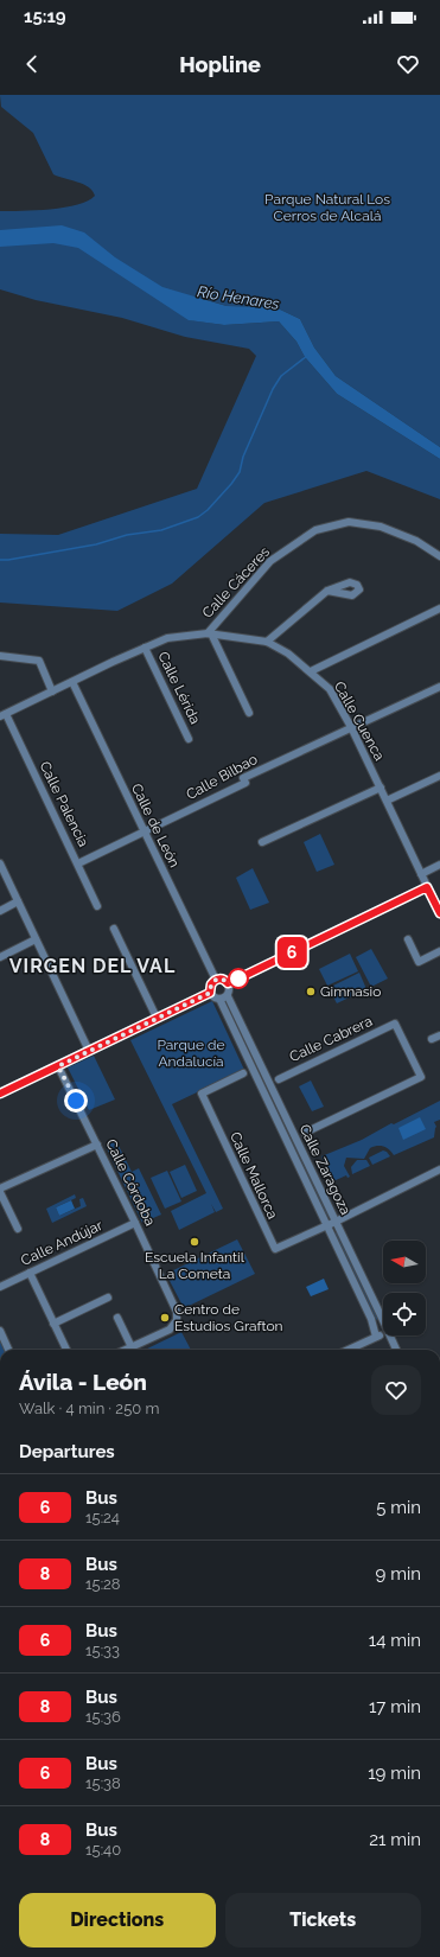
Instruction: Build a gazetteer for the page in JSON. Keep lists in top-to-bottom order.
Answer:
{
  "streets": {
    "street": [
      "Calle Cáceres",
      "Calle Lérida",
      "Calle Cuenca",
      "Calle Bilbao",
      "Calle Palencia",
      "Calle de León",
      "Calle Cabrera",
      "Calle Zaragoza",
      "Calle Mallorca",
      "Calle Córdoba",
      "Calle Andújar"
    ]
  },
  "crossings": [
    ["Calle Cáceres", "Calle Cuenca"],
    ["Calle Lérida", "Calle Cuenca"],
    ["Calle Cuenca", "Calle Bilbao"],
    ["Calle Cuenca", "Calle Palencia"],
    ["Calle Cuenca", "Calle de León"],
    ["Calle Bilbao", "Calle Palencia"],
    ["Calle Bilbao", "Calle de León"],
    ["Calle de León", "Calle Zaragoza"],
    ["Calle Zaragoza", "Calle Mallorca"],
    ["Calle Córdoba", "Calle Andújar"]
  ],
  "districts": ["VIRGEN DEL VAL"],
  "water": ["Río Henares"],
  "parks": ["Parque Natural Los Cerros de Alcalá", "Parque de Andalucía"],
  "places": ["Gimnasio", "Escuela Infantil La Cometa", "Centro de Estudios Grafton"],
  "lines": ["bus line 6"],
  "north": "left",
  "page": {
    "status": "15:19",
    "header": "Hopline",
    "on_map": "6",
    "heading": [
      ["Ávila - León", "Walk · 4 min · 250 m"],
      "Departures"
    ],
    "list": [
      {
        "mark": "6",
        "name": "Bus",
        "note": "15:24",
        "value": "5 min"
      },
      {
        "mark": "8",
        "name": "Bus",
        "note": "15:28",
        "value": "9 min"
      },
      {
        "mark": "6",
        "name": "Bus",
        "note": "15:33",
        "value": "14 min"
      },
      {
        "mark": "8",
        "name": "Bus",
        "note": "15:36",
        "value": "17 min"
      },
      {
        "mark": "6",
        "name": "Bus",
        "note": "15:38",
        "value": "19 min"
      },
      {
        "mark": "8",
        "name": "Bus",
        "note": "15:40",
        "value": "21 min"
      }
    ],
    "buttons": ["Directions", "Tickets"]
  }
}
